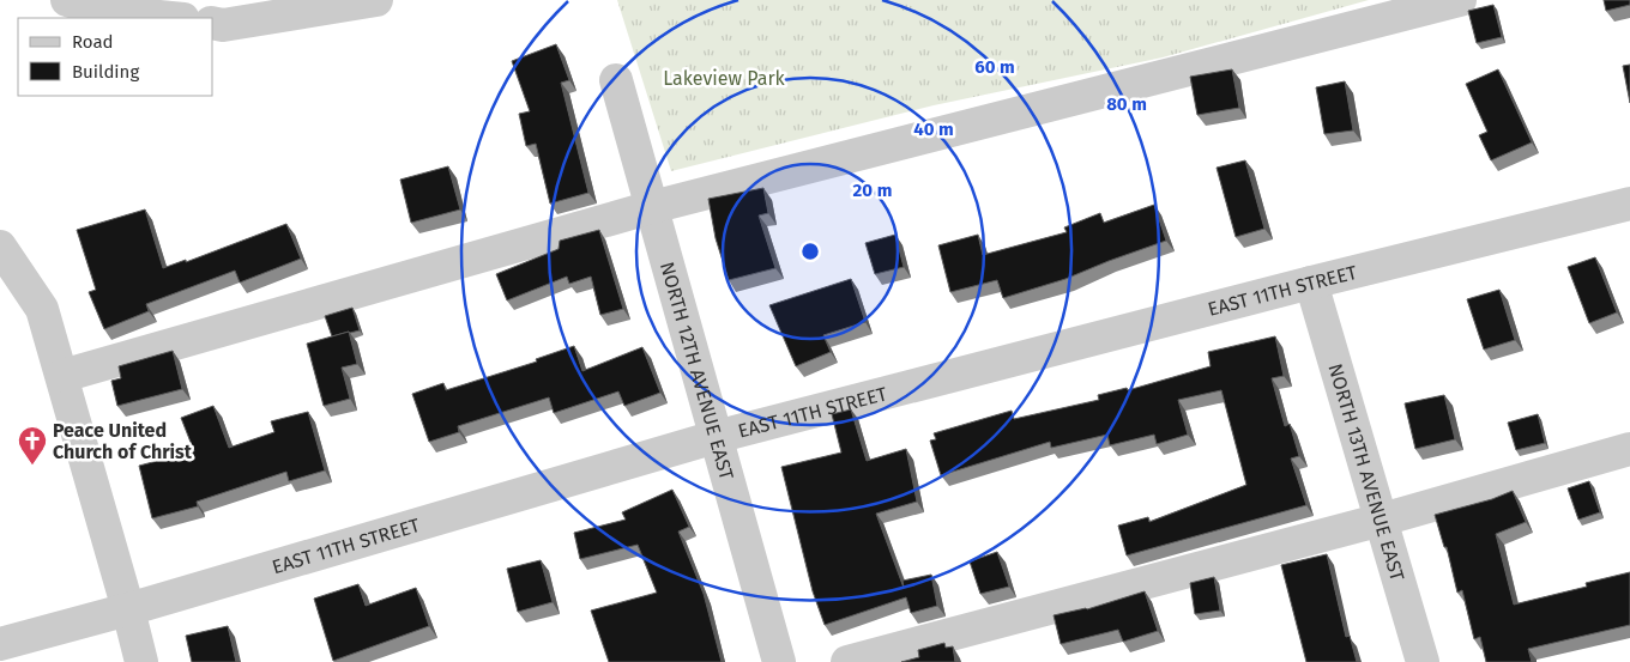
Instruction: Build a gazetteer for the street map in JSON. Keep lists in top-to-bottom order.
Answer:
{
  "streets": {
    "street": ["EAST 11TH STREET", "NORTH 12TH AVENUE EAST", "NORTH 13TH AVENUE EAST"]
  },
  "crossings": [
    ["EAST 11TH STREET", "NORTH 12TH AVENUE EAST"],
    ["EAST 11TH STREET", "NORTH 13TH AVENUE EAST"]
  ],
  "parks": ["Lakeview Park"],
  "places": {
    "church": ["Peace United Church of Christ"]
  },
  "legend": ["Road", "Building"],
  "rings": [
    "60 m",
    "80 m",
    "40 m",
    "20 m"
  ]
}
